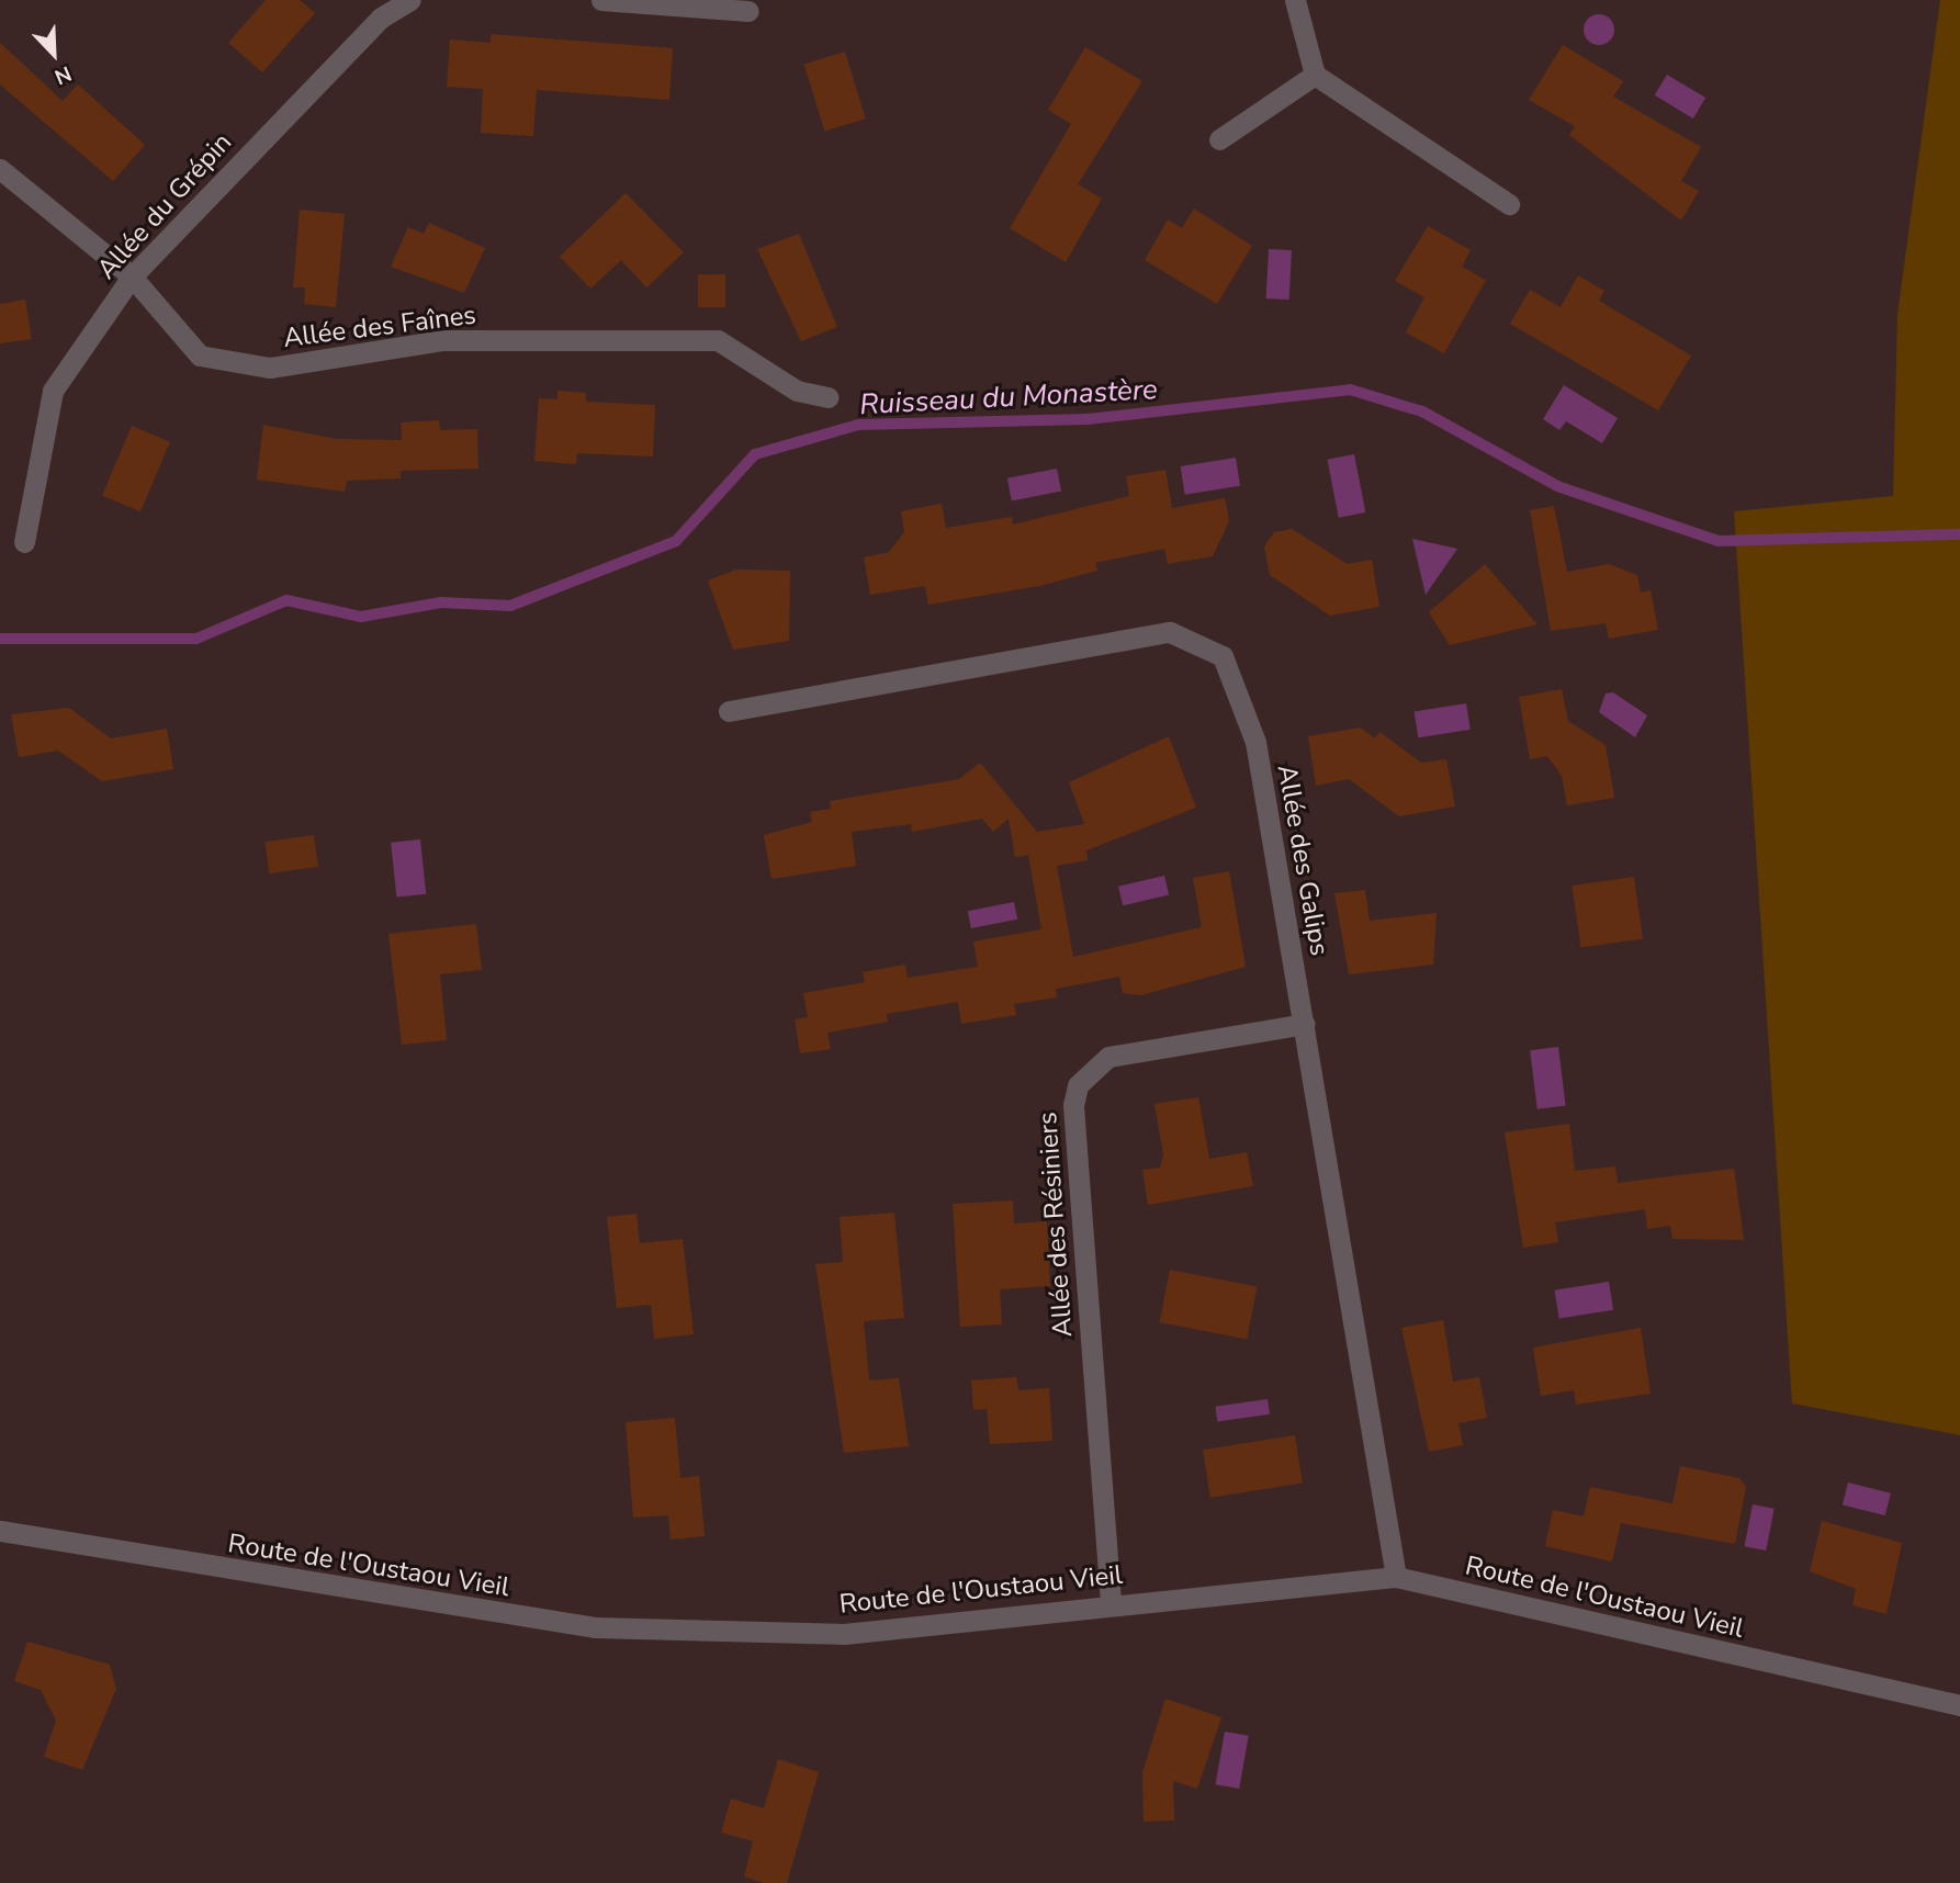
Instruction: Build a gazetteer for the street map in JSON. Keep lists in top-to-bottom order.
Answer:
{
  "streets": {
    "street": [
      "Allée du Grépin",
      "Allée des Faînes",
      "Allée des Galips",
      "Allée des Résiniers",
      "Route de l'Oustaou Vieil"
    ]
  },
  "crossings": [
    ["Allée du Grépin", "Allée des Faînes"],
    ["Allée des Galips", "Allée des Résiniers"],
    ["Allée des Galips", "Route de l'Oustaou Vieil"],
    ["Allée des Résiniers", "Route de l'Oustaou Vieil"]
  ],
  "water": ["Ruisseau du Monastère"],
  "north": "bottom right"
}
